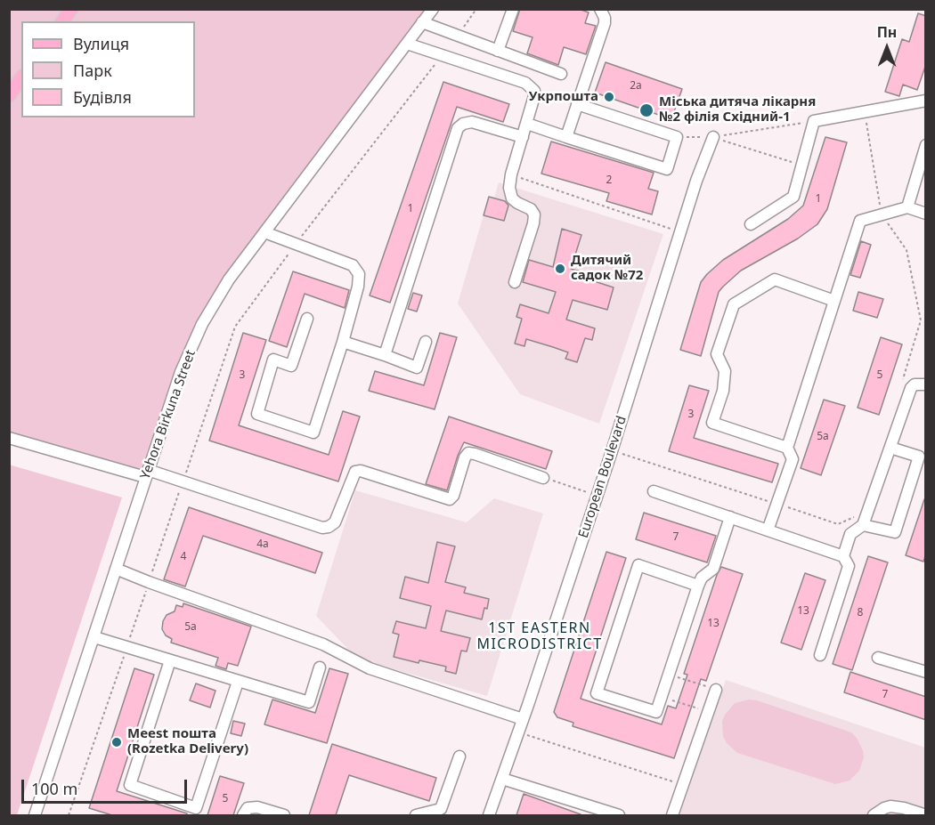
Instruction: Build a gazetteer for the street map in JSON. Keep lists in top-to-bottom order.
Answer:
{
  "streets": {
    "street": ["Yehora Birkuna Street", "European Boulevard"]
  },
  "districts": ["1ST EASTERN MICRODISTRICT"],
  "places": [
    "Укрпошта",
    "Міська дитяча лікарня №2 філія Східний-1",
    "Дитячий садок №72",
    "Meest пошта (Rozetka Delivery)"
  ],
  "house_numbers": [
    "2а",
    "2",
    "1",
    "1",
    "3",
    "5",
    "3",
    "5а",
    "7",
    "4а",
    "4",
    "13",
    "8",
    "13",
    "5а",
    "7",
    "5"
  ],
  "legend": ["Вулиця", "Парк", "Будівля"],
  "scale_bar": "100 m",
  "north": "top"
}
